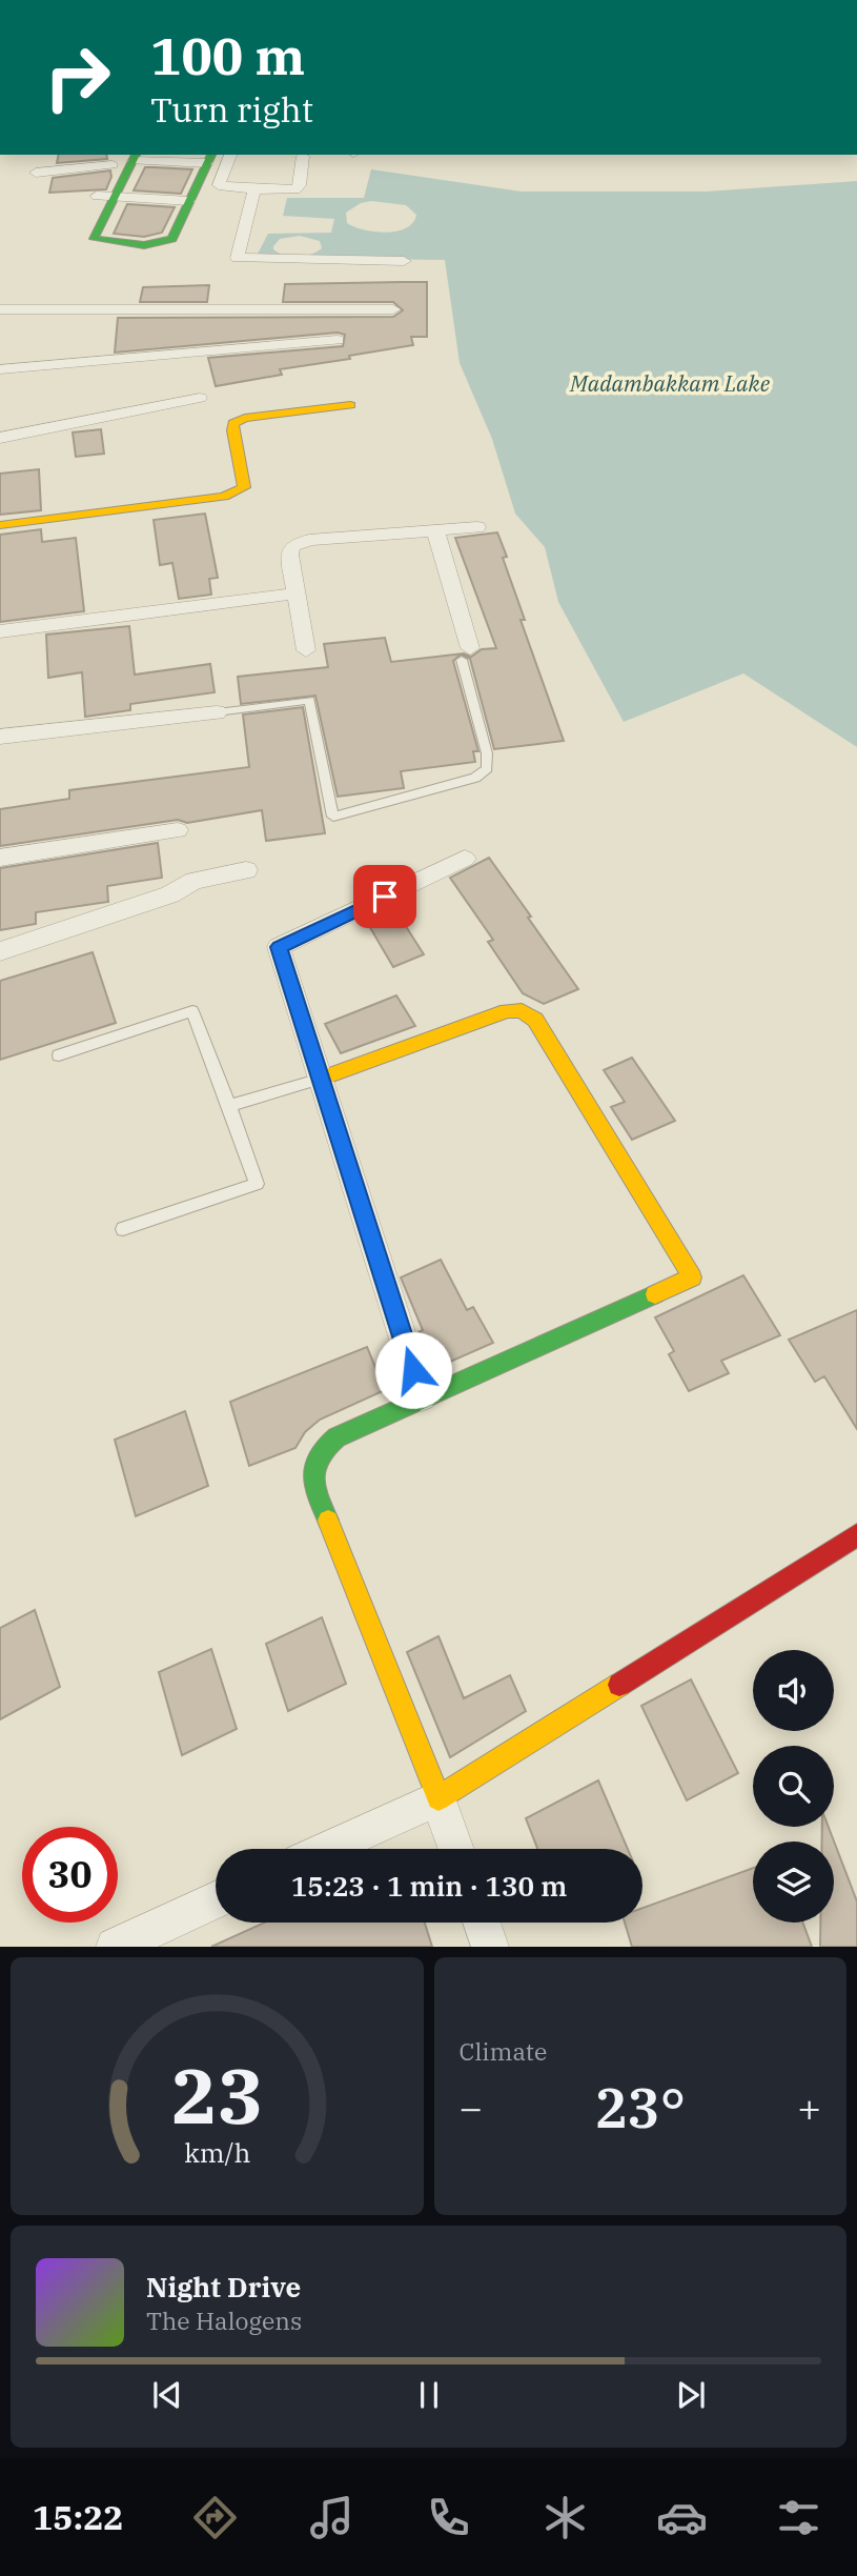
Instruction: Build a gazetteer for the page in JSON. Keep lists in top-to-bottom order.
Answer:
{
  "water": ["Madambakkam Lake"],
  "page": {
    "turn": ["100 m", "Turn right"],
    "limit": "30",
    "trip": "15:23 · 1 min · 130 m",
    "tile": "Climate",
    "heat": ["−", "23°", "+"],
    "song": ["Night Drive", "The Halogens"],
    "tabs": "15:22",
    "gauge": ["23", "km/h"]
  }
}
